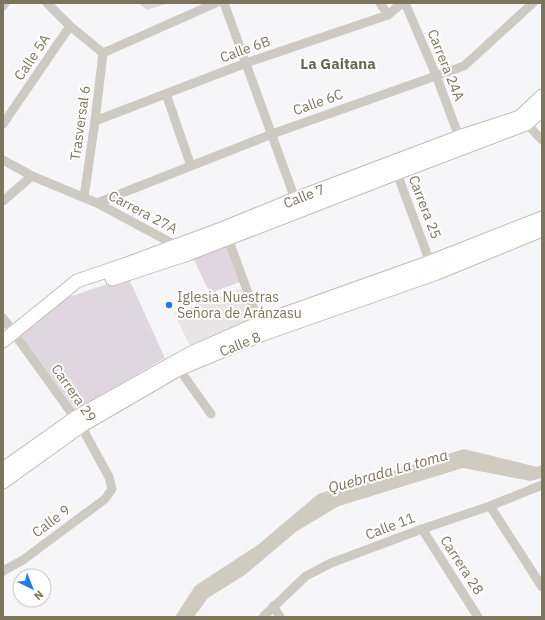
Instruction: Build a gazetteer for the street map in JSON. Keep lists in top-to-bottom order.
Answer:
{
  "streets": {
    "main road": ["Calle 7", "Calle 8"],
    "street": [
      "Calle 6B",
      "Calle 5A",
      "Carrera 24A",
      "Calle 6C",
      "Trasversal 6",
      "Carrera 25",
      "Carrera 27A",
      "Carrera 29",
      "Calle 9",
      "Calle 11",
      "Carrera 28"
    ]
  },
  "crossings": [
    ["Calle 6B", "Trasversal 6"],
    ["Carrera 24A", "Calle 6C"],
    ["Carrera 24A", "Calle 7"],
    ["Calle 6C", "Carrera 27A"],
    ["Trasversal 6", "Carrera 27A"],
    ["Calle 7", "Carrera 25"],
    ["Calle 7", "Carrera 27A"],
    ["Calle 7", "Carrera 29"],
    ["Carrera 25", "Calle 8"],
    ["Calle 8", "Carrera 29"],
    ["Carrera 29", "Calle 9"],
    ["Calle 11", "Carrera 28"]
  ],
  "districts": ["La Gaitana"],
  "water": ["Quebrada La toma"],
  "places": ["Iglesia Nuestras Señora de Aránzasu"],
  "north": "bottom right"
}
